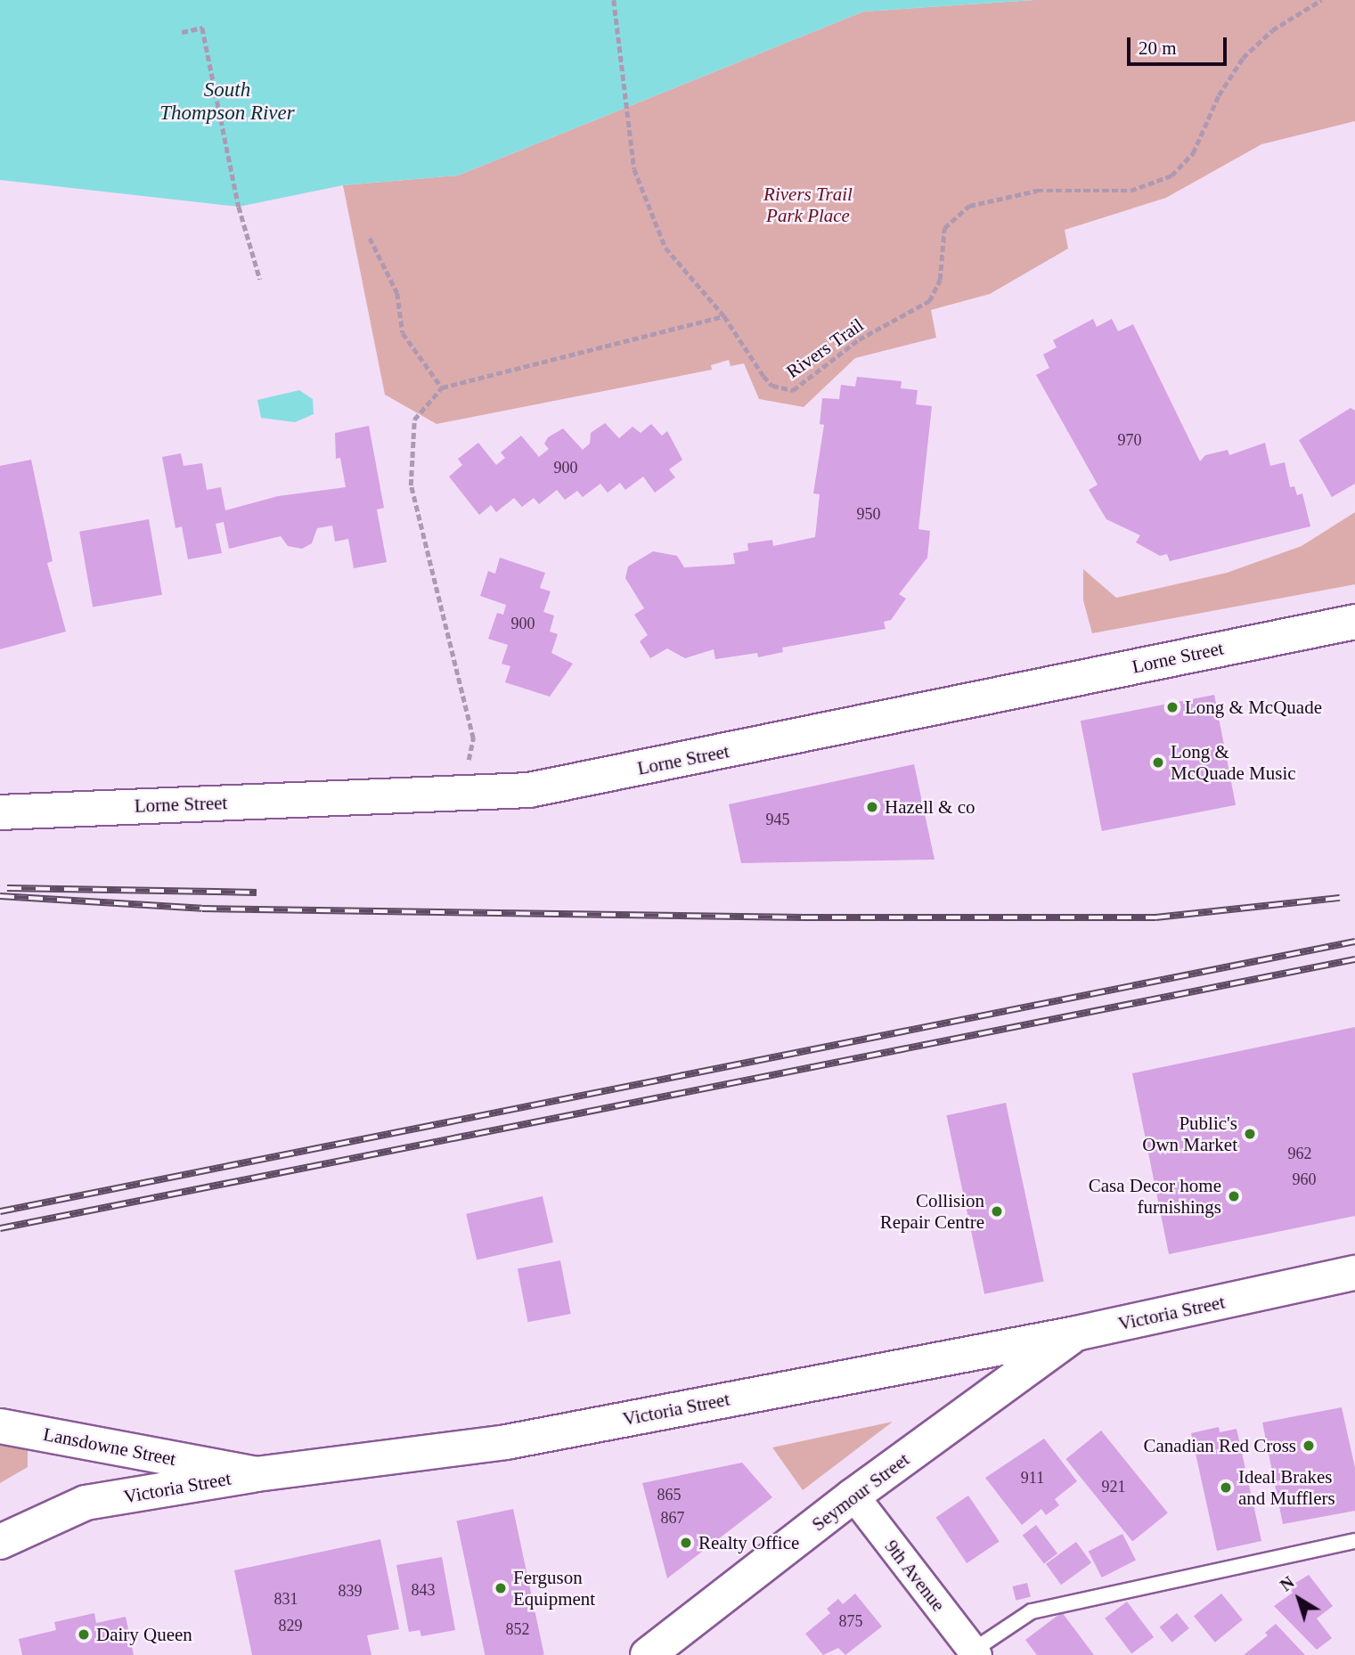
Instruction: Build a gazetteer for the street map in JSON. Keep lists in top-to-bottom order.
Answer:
{
  "streets": {
    "main road": [
      "Lorne Street",
      "Victoria Street",
      "Lansdowne Street",
      "Seymour Street"
    ],
    "street": ["9th Avenue"],
    "path": ["Rivers Trail"]
  },
  "crossings": [
    ["Victoria Street", "Lansdowne Street"],
    ["Victoria Street", "Seymour Street"],
    ["Seymour Street", "9th Avenue"]
  ],
  "water": ["South Thompson River"],
  "parks": ["Rivers Trail Park Place"],
  "places": [
    "Long & McQuade",
    "Long & McQuade Music",
    "Hazell & co",
    "Public's Own Market",
    "Casa Decor home furnishings",
    "Collision Repair Centre",
    "Canadian Red Cross",
    "Ideal Brakes and Mufflers",
    "Realty Office",
    "Ferguson Equipment",
    "Dairy Queen"
  ],
  "house_numbers": [
    "970",
    "900",
    "950",
    "900",
    "945",
    "962",
    "960",
    "911",
    "921",
    "865",
    "867",
    "843",
    "839",
    "831",
    "875",
    "829",
    "852"
  ],
  "scale_bar": "20 m",
  "north": "top left"
}
